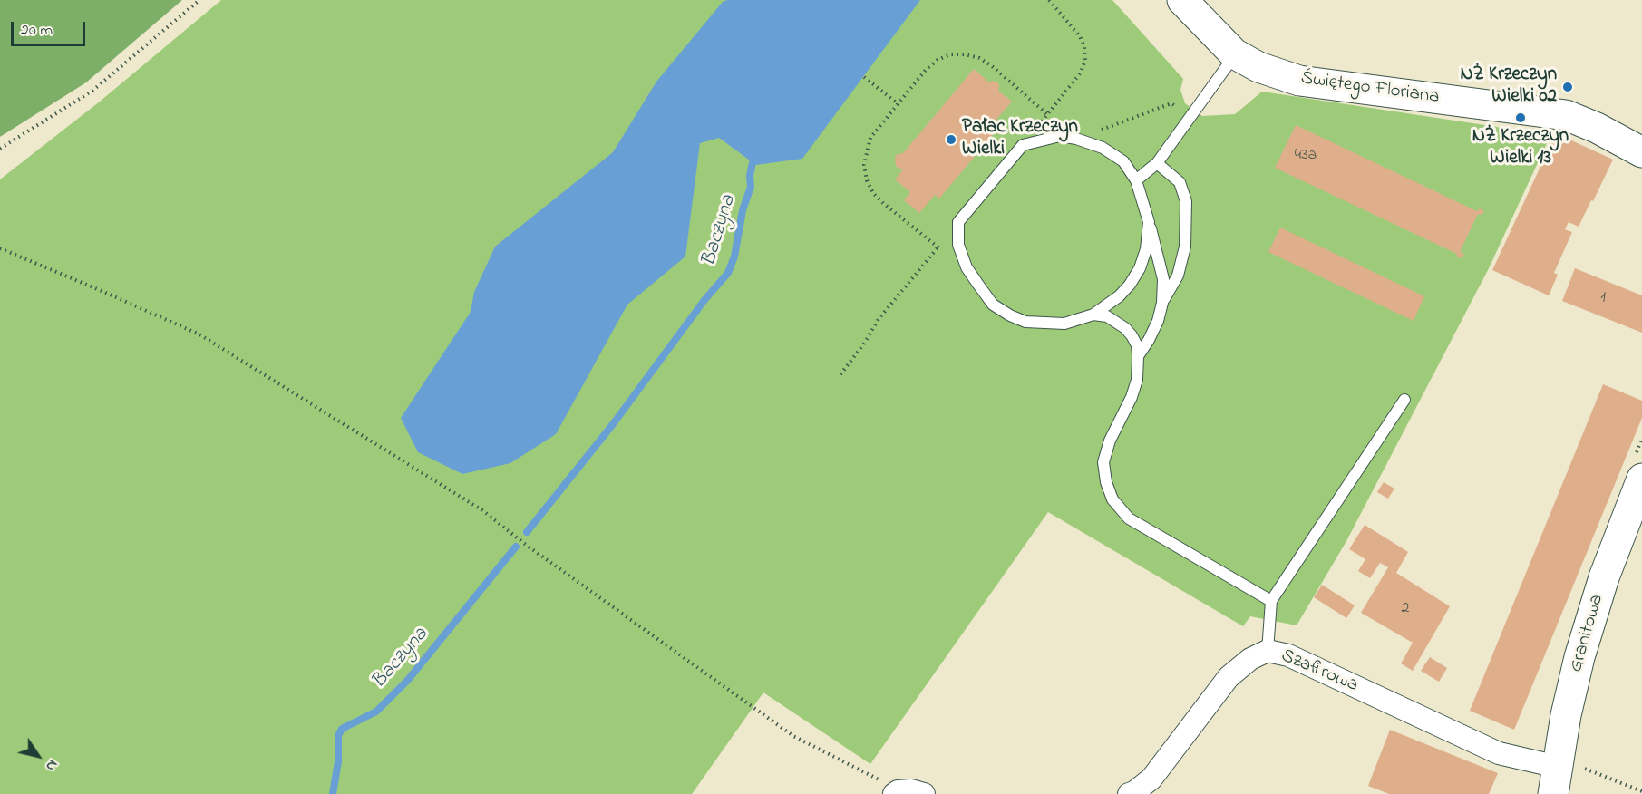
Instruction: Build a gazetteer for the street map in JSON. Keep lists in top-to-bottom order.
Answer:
{
  "streets": {
    "street": ["Świętego Floriana", "Granitowa", "Szafirowa"]
  },
  "crossings": [
    ["Granitowa", "Szafirowa"]
  ],
  "water": ["Baczyna"],
  "places": ["NŻ Krzeczyn Wielki 02", "NŻ Krzeczyn Wielki 13", "Pałac Krzeczyn Wielki"],
  "house_numbers": ["43a", "1", "2"],
  "scale_bar": "20 m",
  "north": "bottom right"
}
